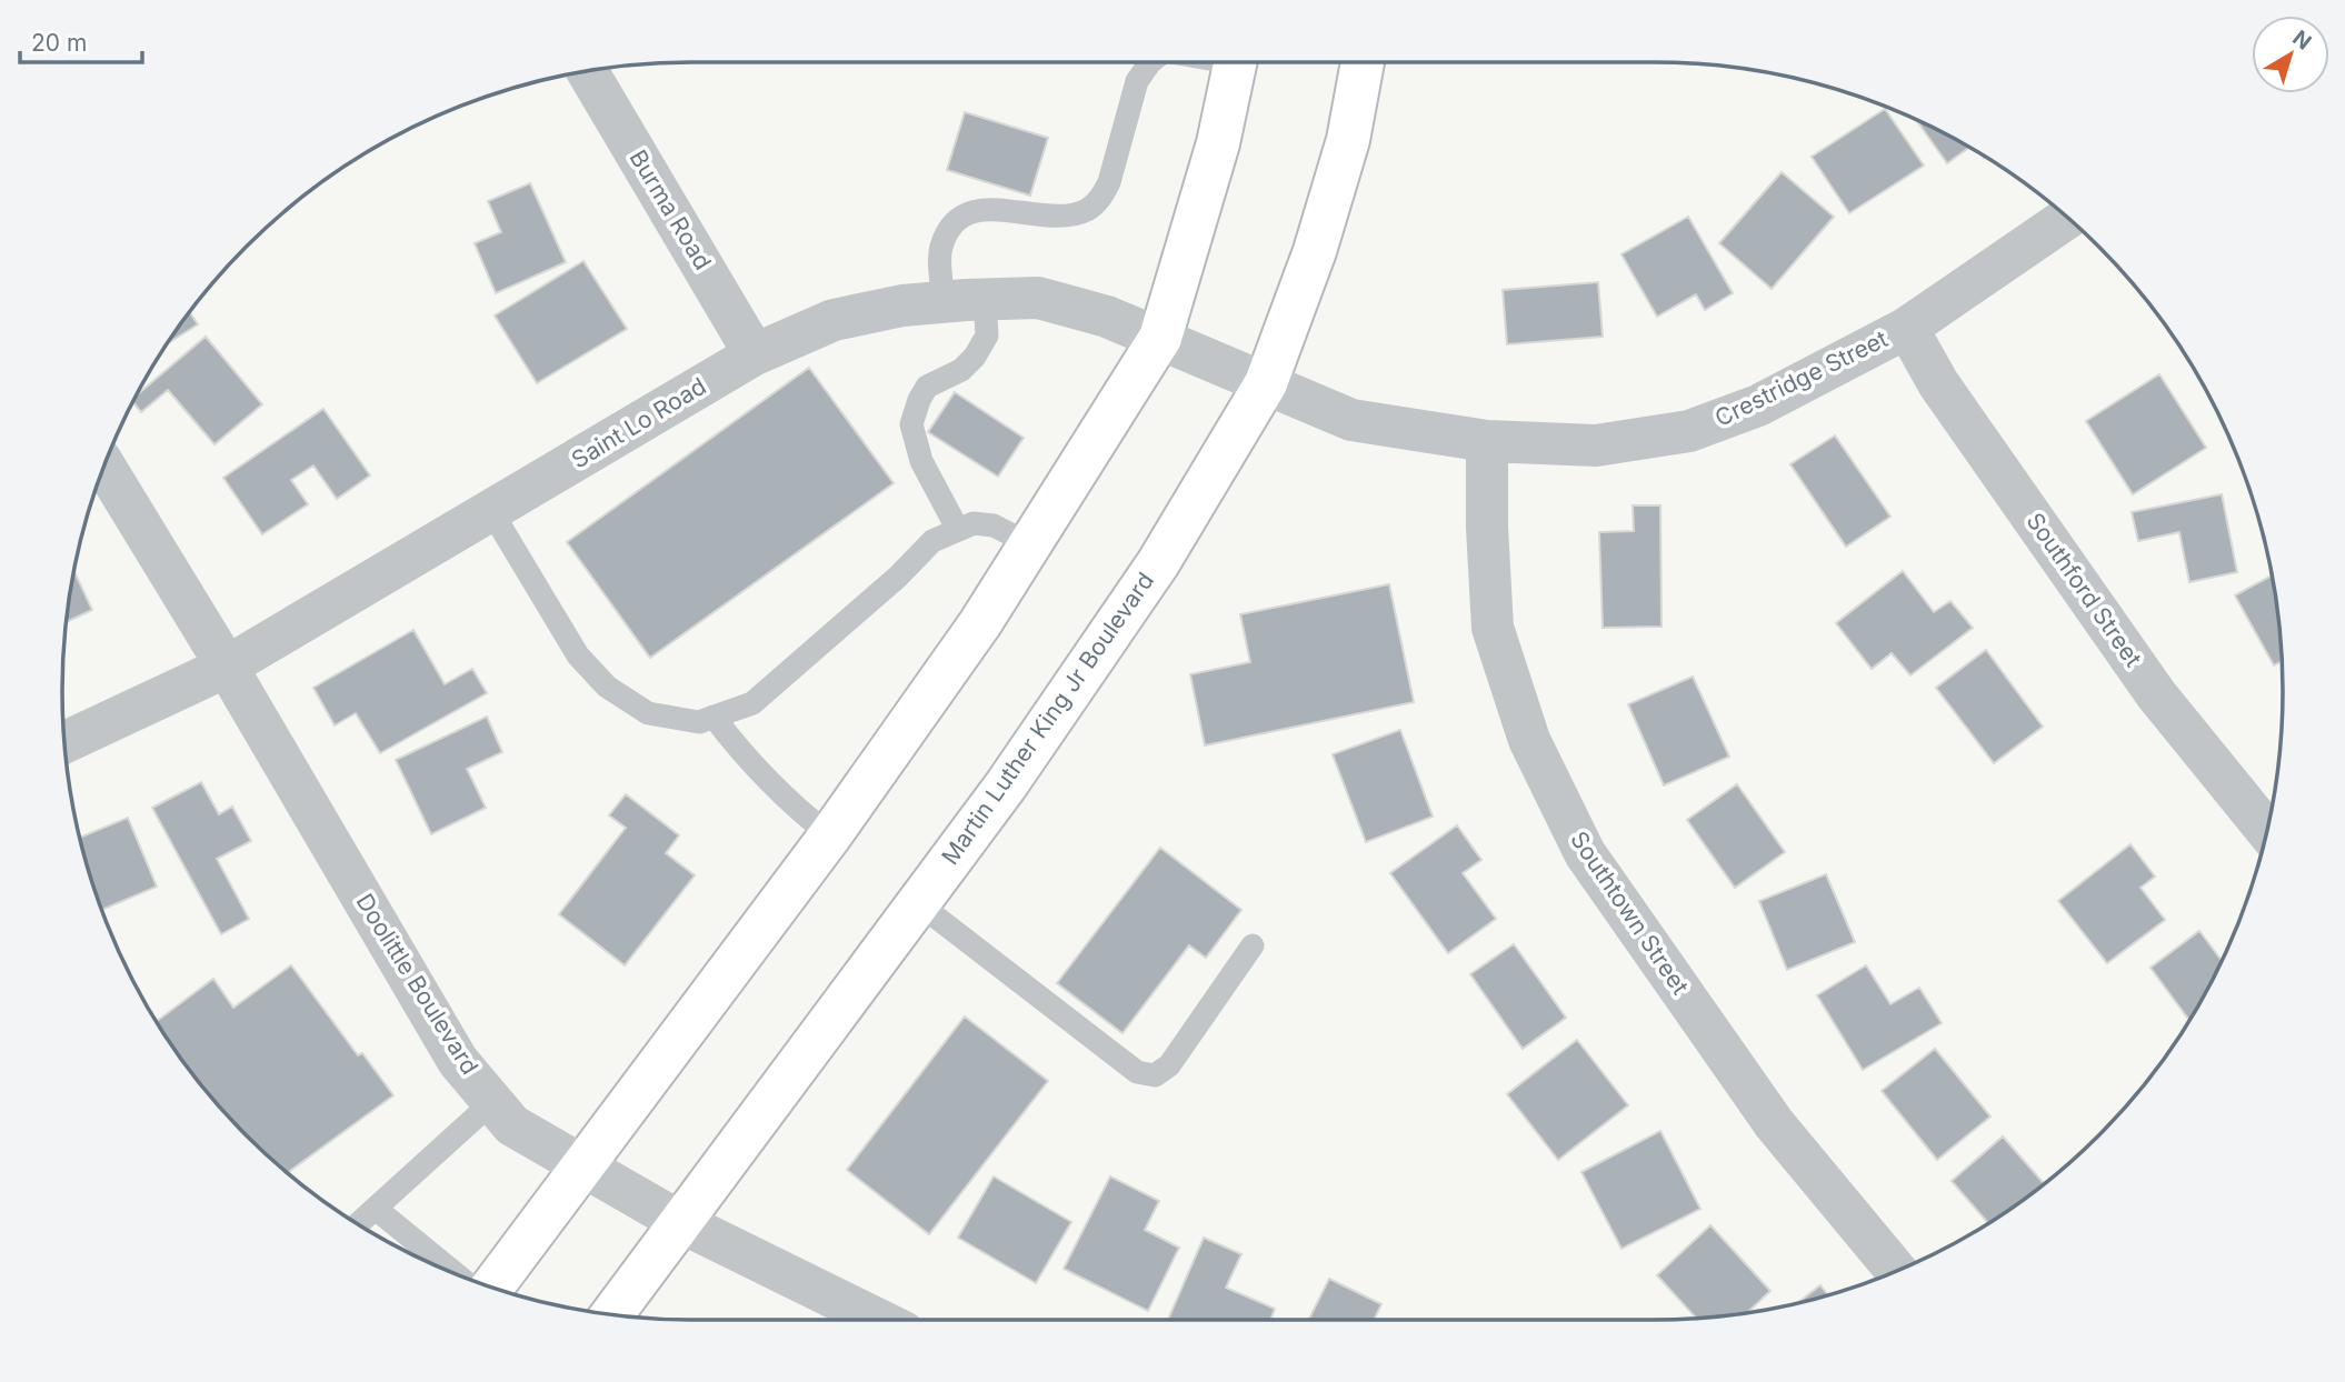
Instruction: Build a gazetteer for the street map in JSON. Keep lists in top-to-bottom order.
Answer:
{
  "streets": {
    "main road": ["Martin Luther King Jr Boulevard"],
    "street": [
      "Burma Road",
      "Crestridge Street",
      "Saint Lo Road",
      "Southford Street",
      "Southtown Street",
      "Doolittle Boulevard"
    ]
  },
  "crossings": [
    ["Burma Road", "Saint Lo Road"],
    ["Crestridge Street", "Saint Lo Road"],
    ["Crestridge Street", "Southford Street"],
    ["Crestridge Street", "Martin Luther King Jr Boulevard"],
    ["Crestridge Street", "Southtown Street"],
    ["Saint Lo Road", "Martin Luther King Jr Boulevard"],
    ["Saint Lo Road", "Doolittle Boulevard"],
    ["Martin Luther King Jr Boulevard", "Doolittle Boulevard"]
  ],
  "scale_bar": "20 m",
  "north": "top right"
}
